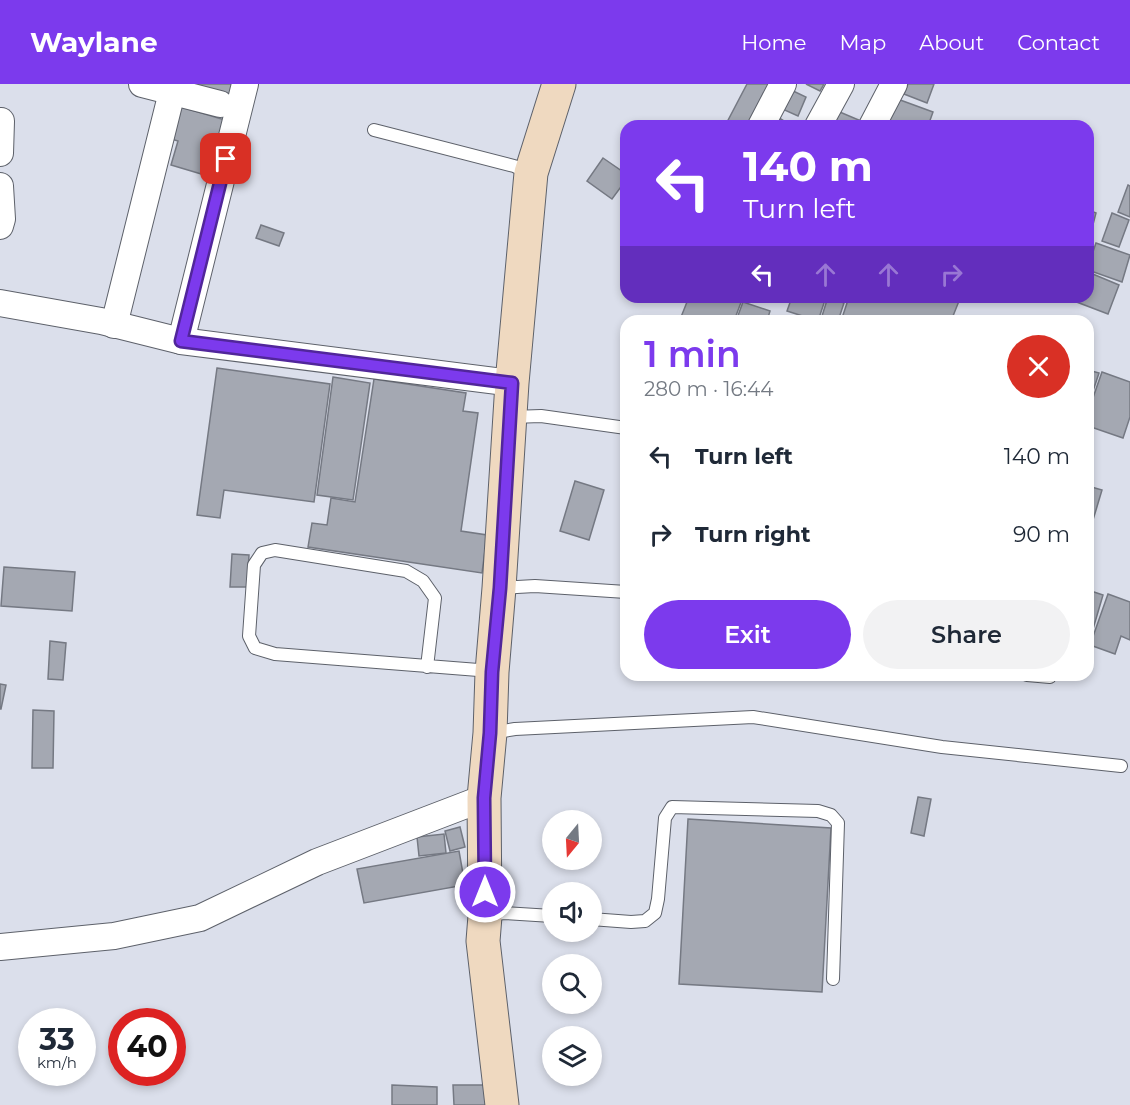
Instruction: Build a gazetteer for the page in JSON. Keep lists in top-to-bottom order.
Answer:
{
  "north": "bottom",
  "page": {
    "header": "Waylane",
    "nav": [
      "Home",
      "Map",
      "About",
      "Contact"
    ],
    "turn": ["140 m", "Turn left"],
    "heading": ["1 min", "280 m · 16:44"],
    "list": [
      {
        "name": "Turn left",
        "value": "140 m"
      },
      {
        "name": "Turn right",
        "value": "90 m"
      }
    ],
    "buttons": ["Exit", "Share"],
    "speed": "33 km/h",
    "limit": "40"
  }
}
